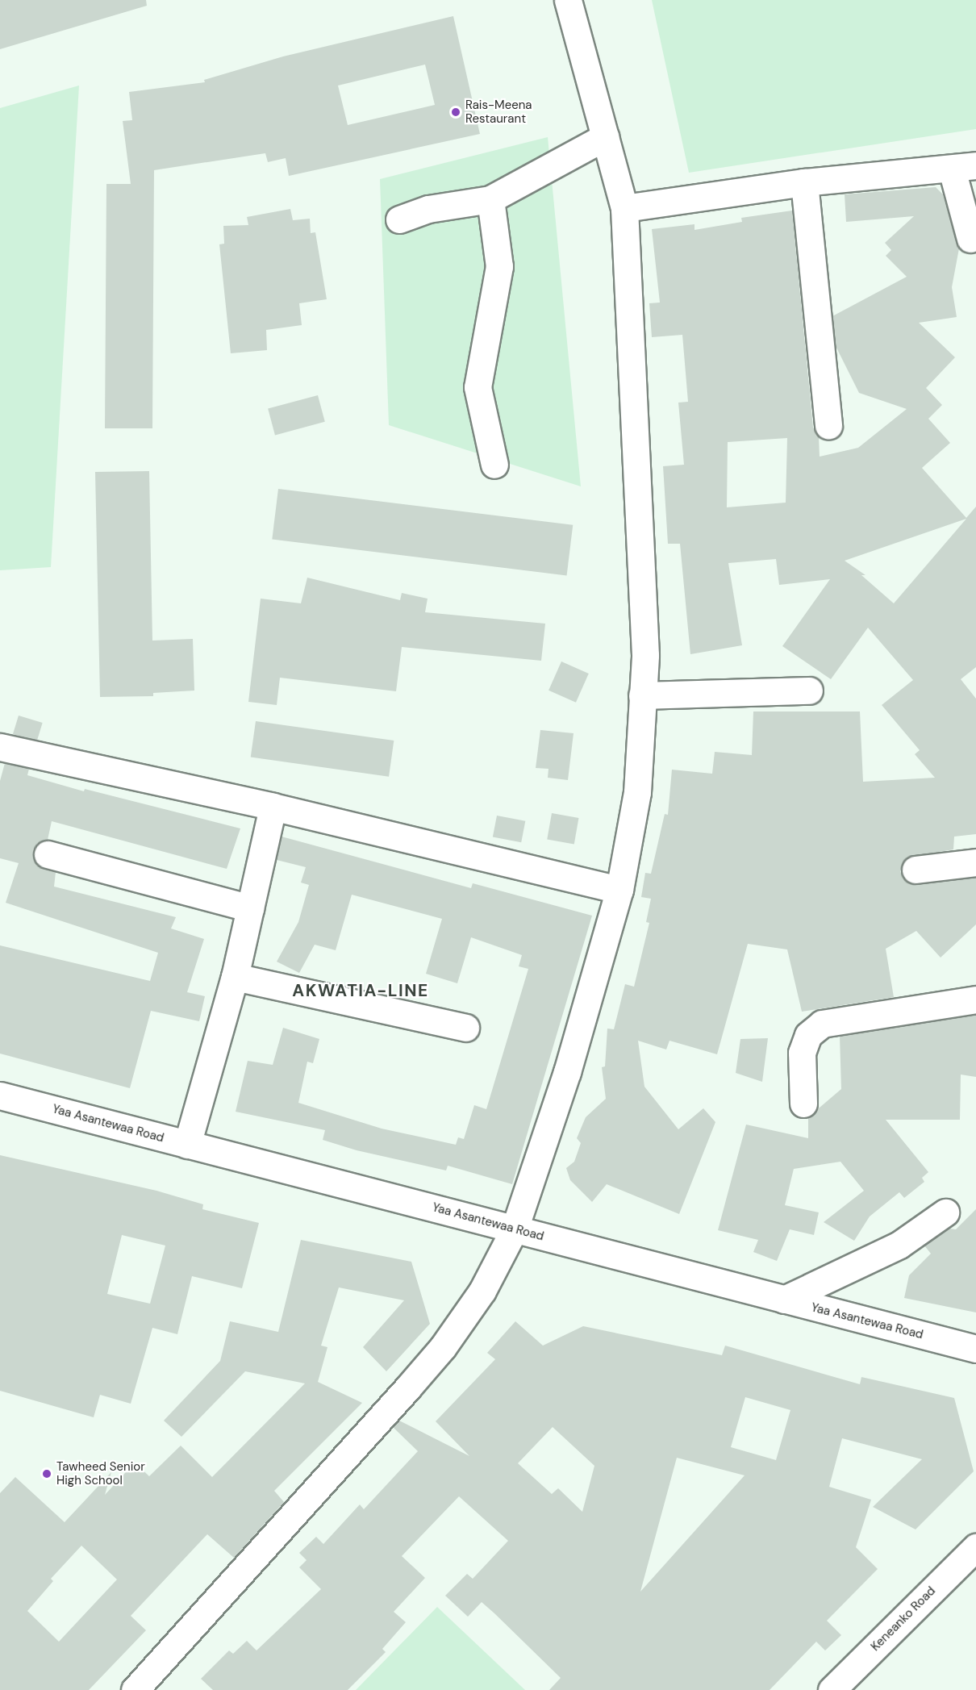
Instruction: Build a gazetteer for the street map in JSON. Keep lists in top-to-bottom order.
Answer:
{
  "streets": {
    "street": ["Yaa Asantewaa Road", "Keneanko Road"]
  },
  "districts": ["AKWATIA-LINE"],
  "places": ["Rais-Meena Restaurant", "Tawheed Senior High School"]
}
